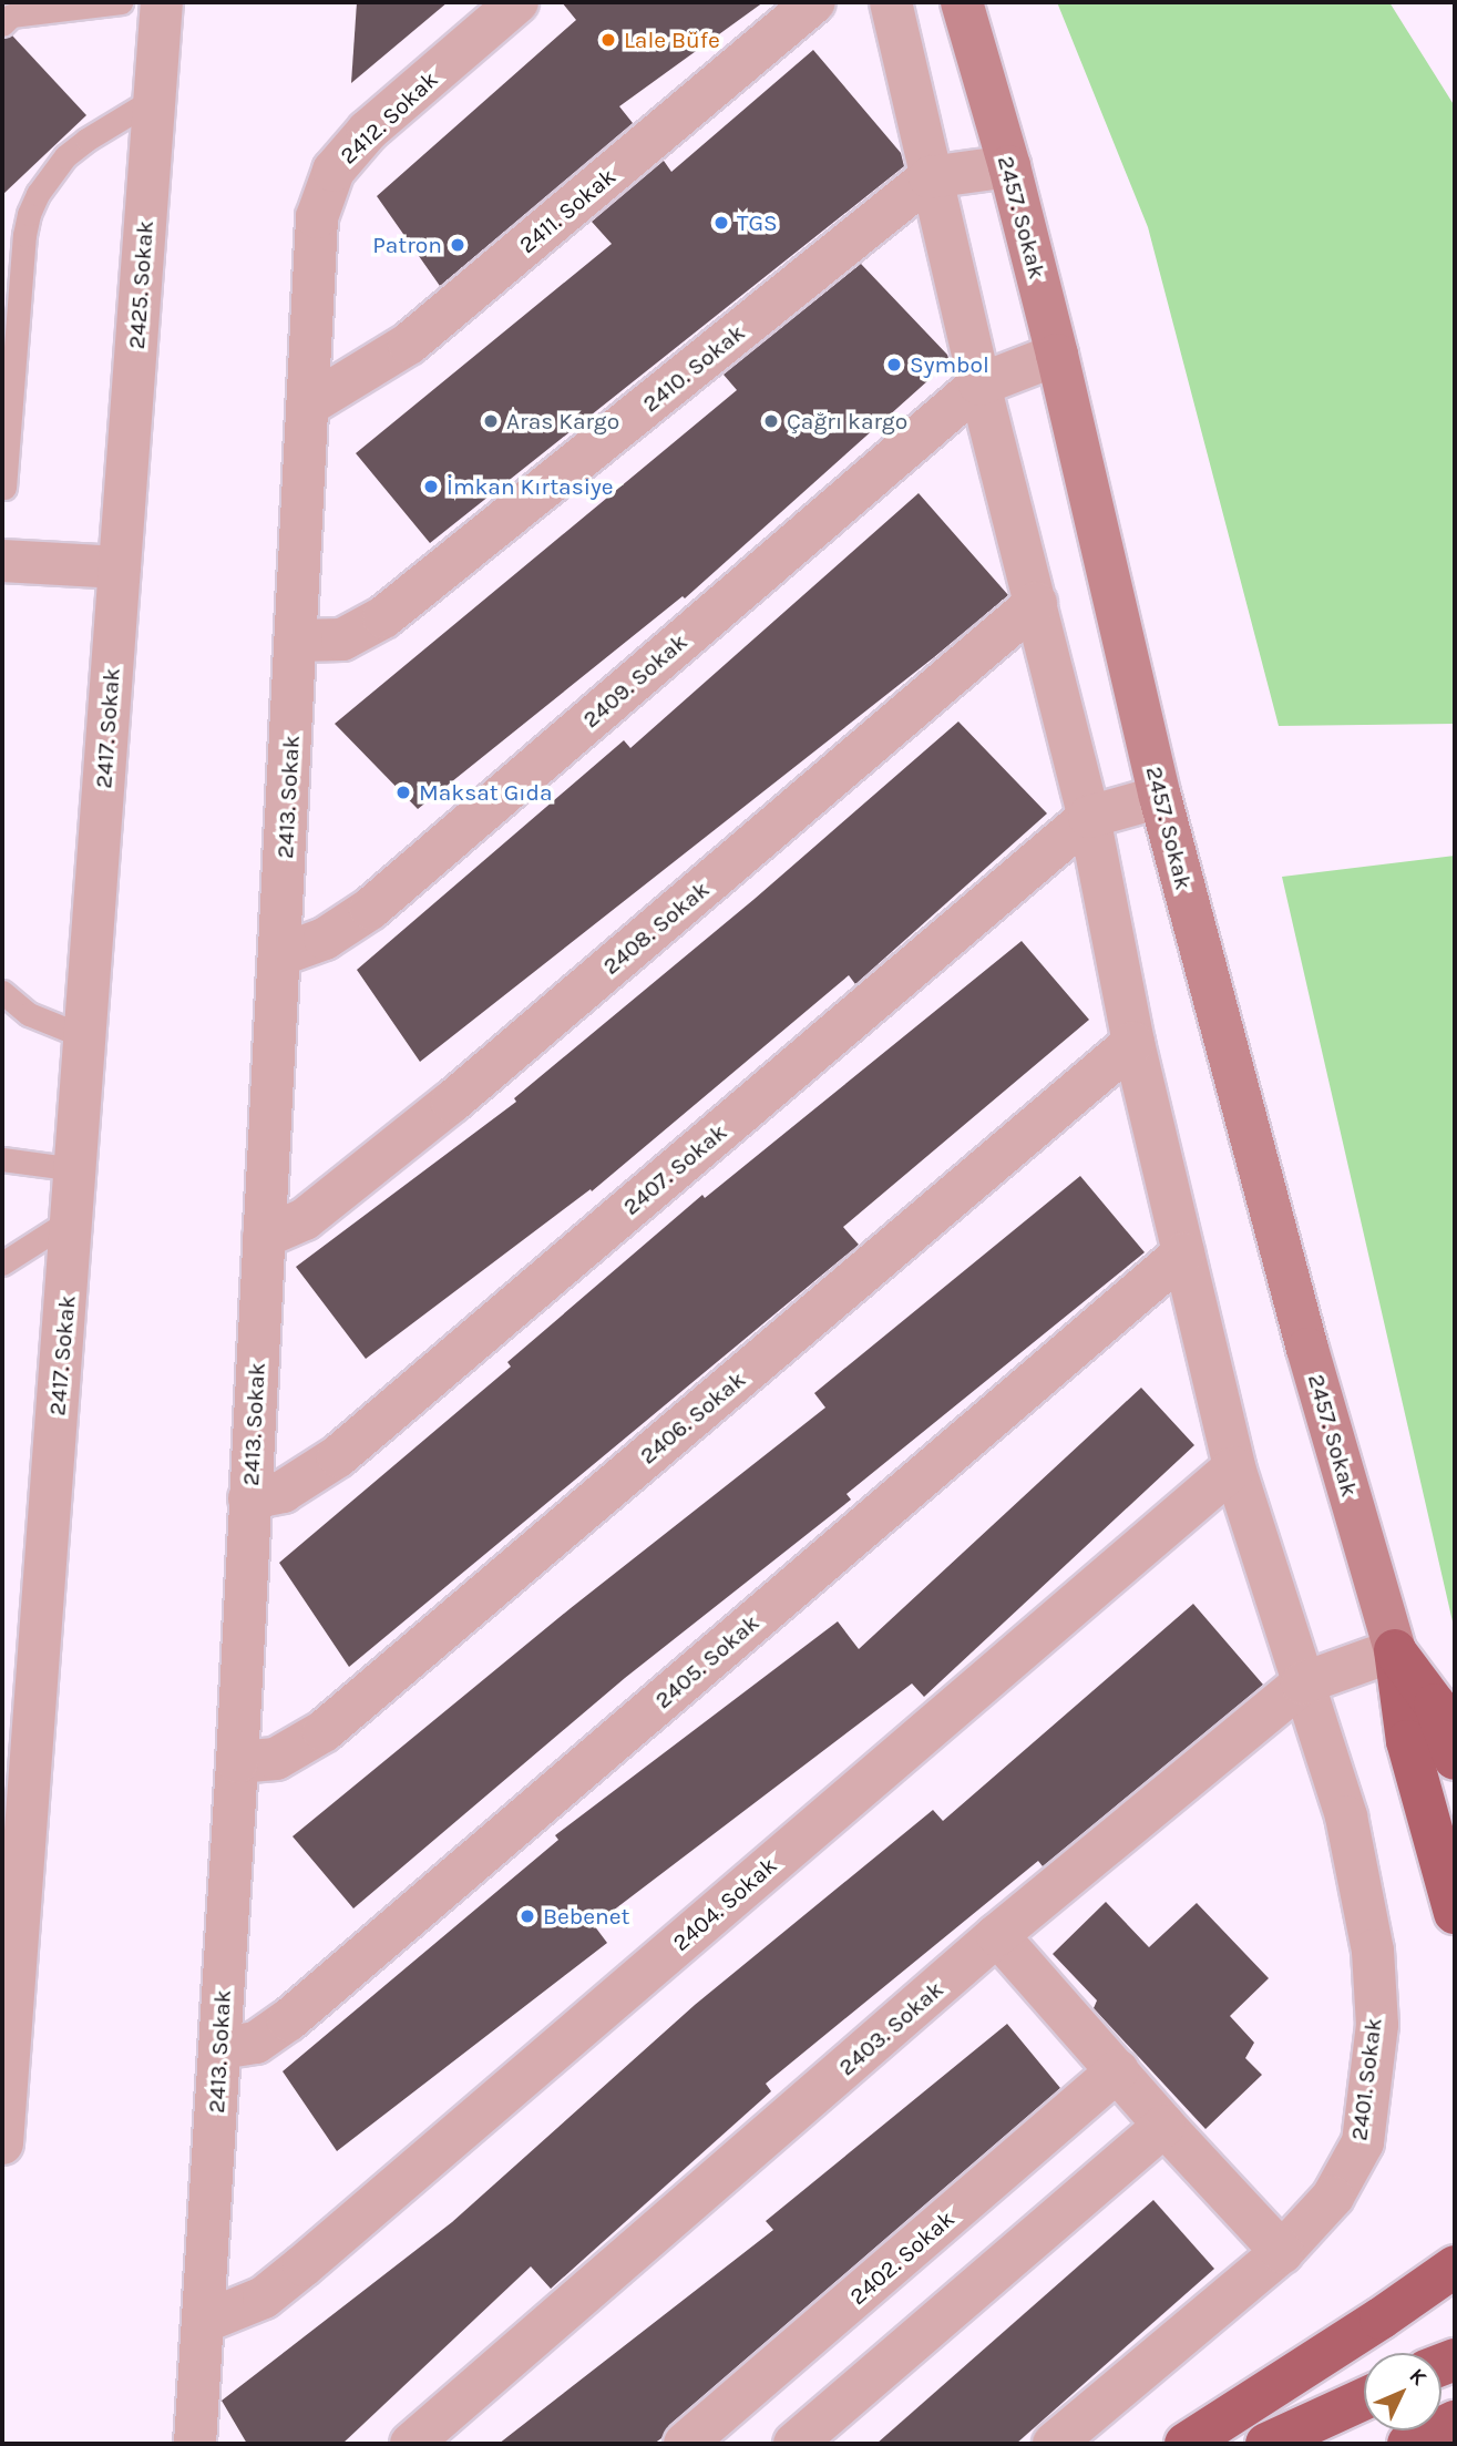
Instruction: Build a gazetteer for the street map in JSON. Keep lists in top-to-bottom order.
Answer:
{
  "streets": {
    "main road": ["2457. Sokak"],
    "street": [
      "2412. Sokak",
      "2411. Sokak",
      "2425. Sokak",
      "2410. Sokak",
      "2409. Sokak",
      "2417. Sokak",
      "2413. Sokak",
      "2408. Sokak",
      "2407. Sokak",
      "2406. Sokak",
      "2405. Sokak",
      "2404. Sokak",
      "2403. Sokak",
      "2401. Sokak",
      "2402. Sokak"
    ]
  },
  "crossings": [
    ["2412. Sokak", "2411. Sokak"],
    ["2412. Sokak", "2413. Sokak"],
    ["2411. Sokak", "2413. Sokak"],
    ["2457. Sokak", "2409. Sokak"],
    ["2457. Sokak", "2403. Sokak"],
    ["2425. Sokak", "2417. Sokak"],
    ["2410. Sokak", "2413. Sokak"],
    ["2410. Sokak", "2401. Sokak"],
    ["2409. Sokak", "2413. Sokak"],
    ["2409. Sokak", "2401. Sokak"],
    ["2413. Sokak", "2408. Sokak"],
    ["2413. Sokak", "2407. Sokak"],
    ["2413. Sokak", "2406. Sokak"],
    ["2413. Sokak", "2405. Sokak"],
    ["2413. Sokak", "2404. Sokak"],
    ["2408. Sokak", "2401. Sokak"],
    ["2407. Sokak", "2401. Sokak"],
    ["2406. Sokak", "2401. Sokak"],
    ["2405. Sokak", "2401. Sokak"],
    ["2404. Sokak", "2401. Sokak"],
    ["2403. Sokak", "2401. Sokak"]
  ],
  "places": [
    "Lale Büfe",
    "TGS",
    "Patron",
    "Symbol",
    "Aras Kargo",
    "Çağrı kargo",
    "İmkan Kırtasiye",
    "Maksat Gıda",
    "Bebenet"
  ],
  "north": "top right"
}
